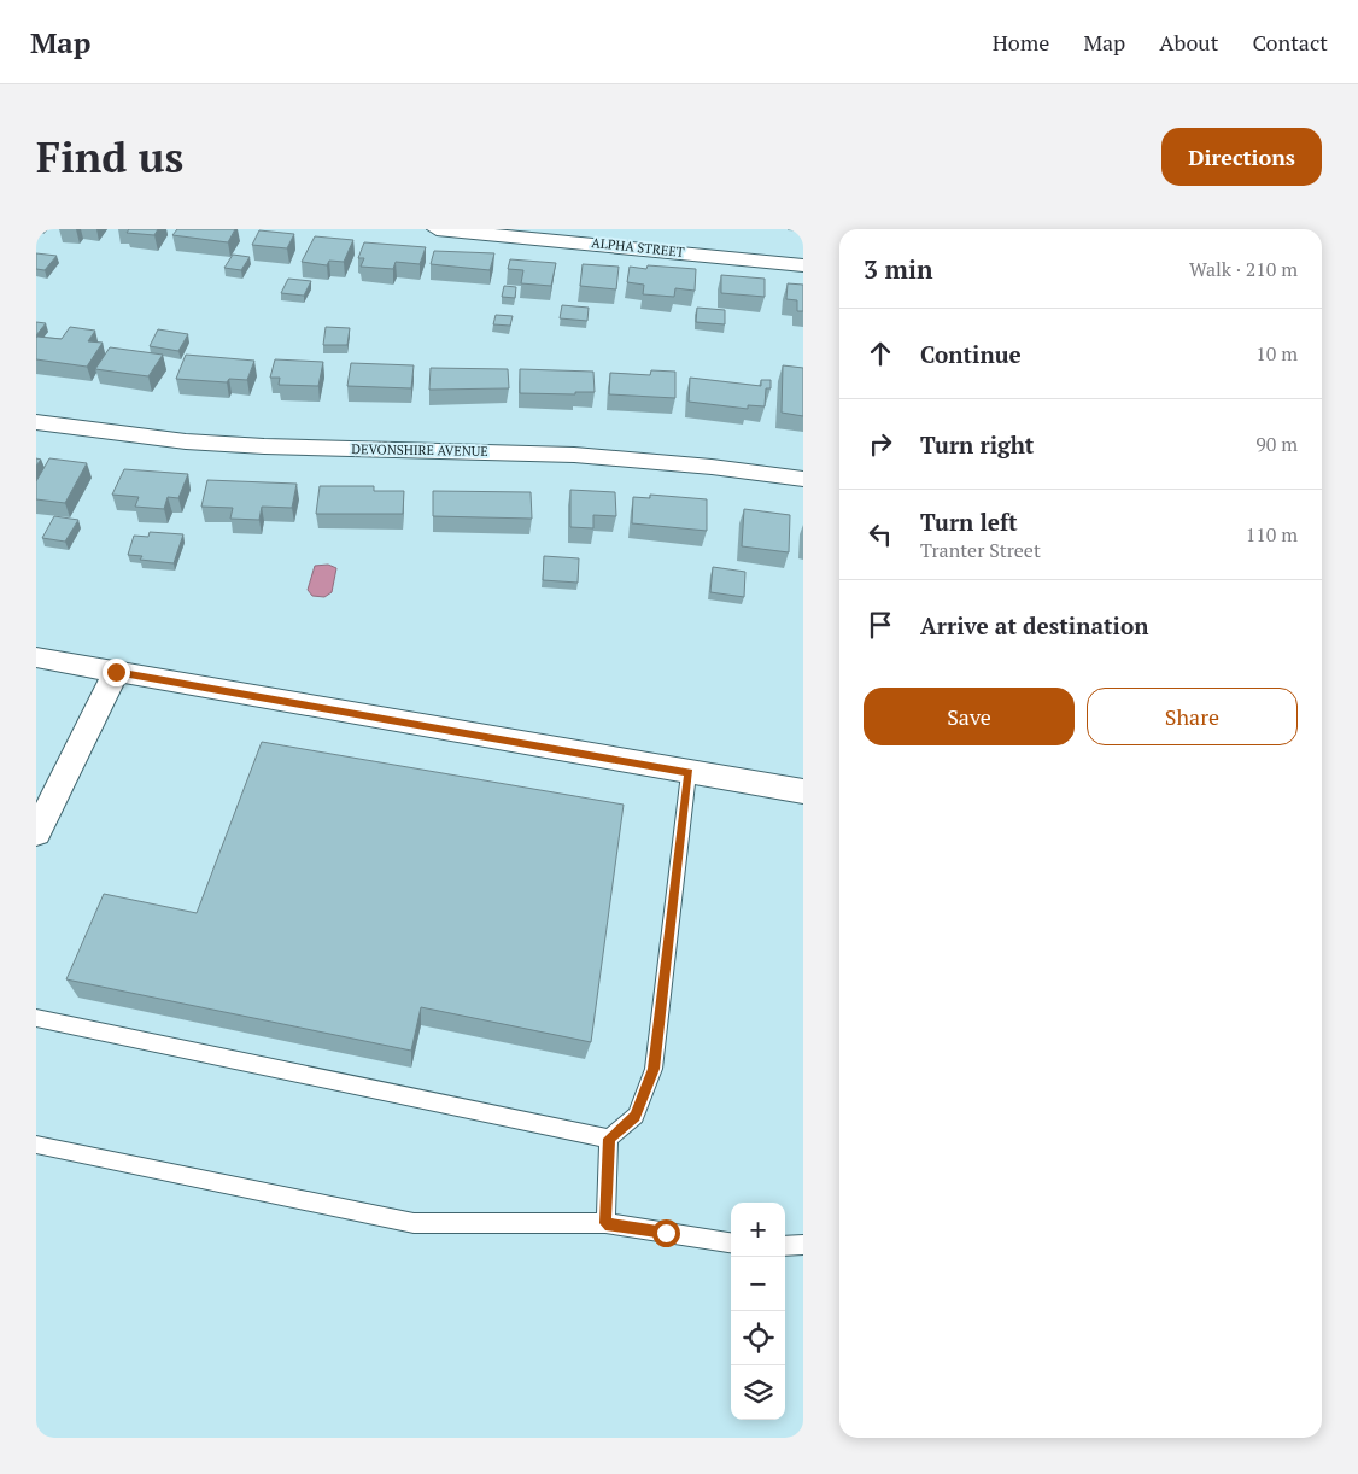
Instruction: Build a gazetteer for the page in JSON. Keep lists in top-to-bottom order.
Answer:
{
  "streets": {
    "street": ["ALPHA STREET", "DEVONSHIRE AVENUE"]
  },
  "page": {
    "header": "Map",
    "nav": [
      "Home",
      "Map",
      "About",
      "Contact"
    ],
    "buttons": [
      "Directions",
      ["Save", "Share"]
    ],
    "title": "Find us",
    "heading": ["3 min", "Walk · 210 m"],
    "list": [
      ["Continue", "10 m"],
      ["Turn right", "90 m"],
      ["Turn left", "Tranter Street", "110 m"],
      "Arrive at destination"
    ],
    "map_buttons": ["+", "−"]
  }
}
